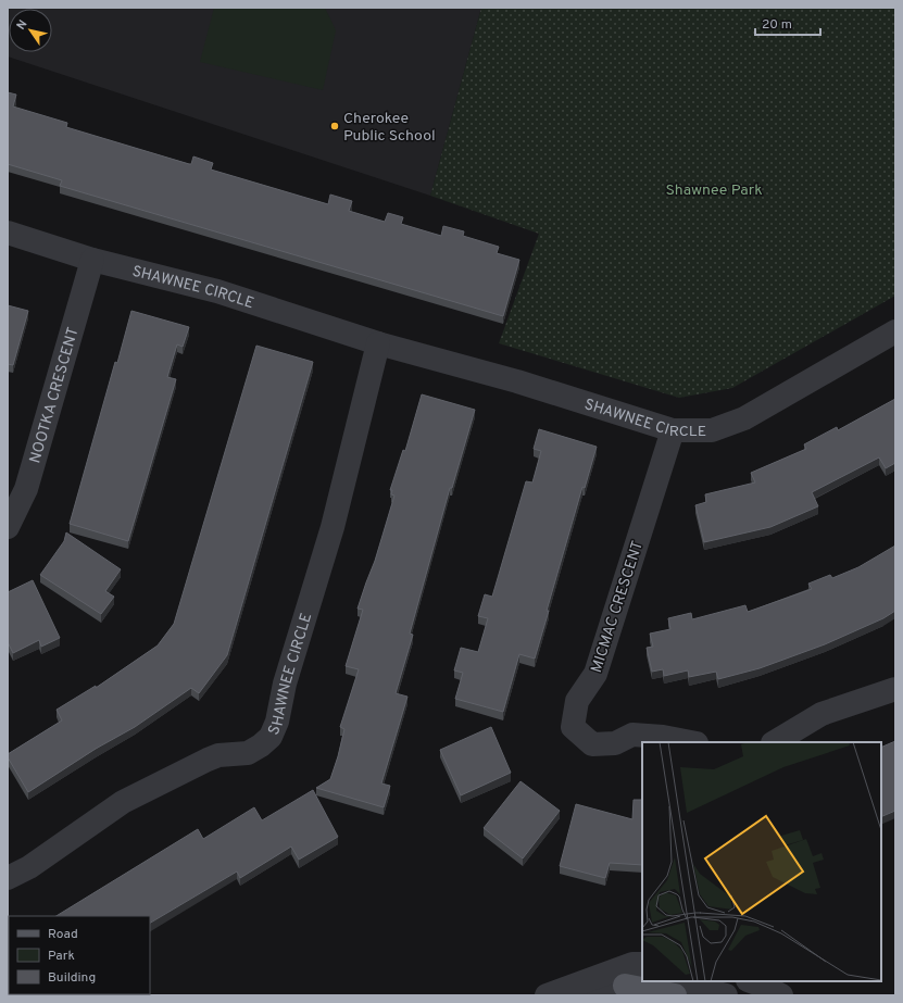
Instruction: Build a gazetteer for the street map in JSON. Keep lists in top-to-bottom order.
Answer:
{
  "streets": {
    "street": ["SHAWNEE CIRCLE", "NOOTKA CRESCENT", "MICMAC CRESCENT"]
  },
  "crossings": [
    ["SHAWNEE CIRCLE", "NOOTKA CRESCENT"],
    ["SHAWNEE CIRCLE", "MICMAC CRESCENT"]
  ],
  "parks": ["Shawnee Park"],
  "places": ["Cherokee Public School"],
  "legend": ["Road", "Park", "Building"],
  "scale_bar": "20 m",
  "north": "top left"
}
